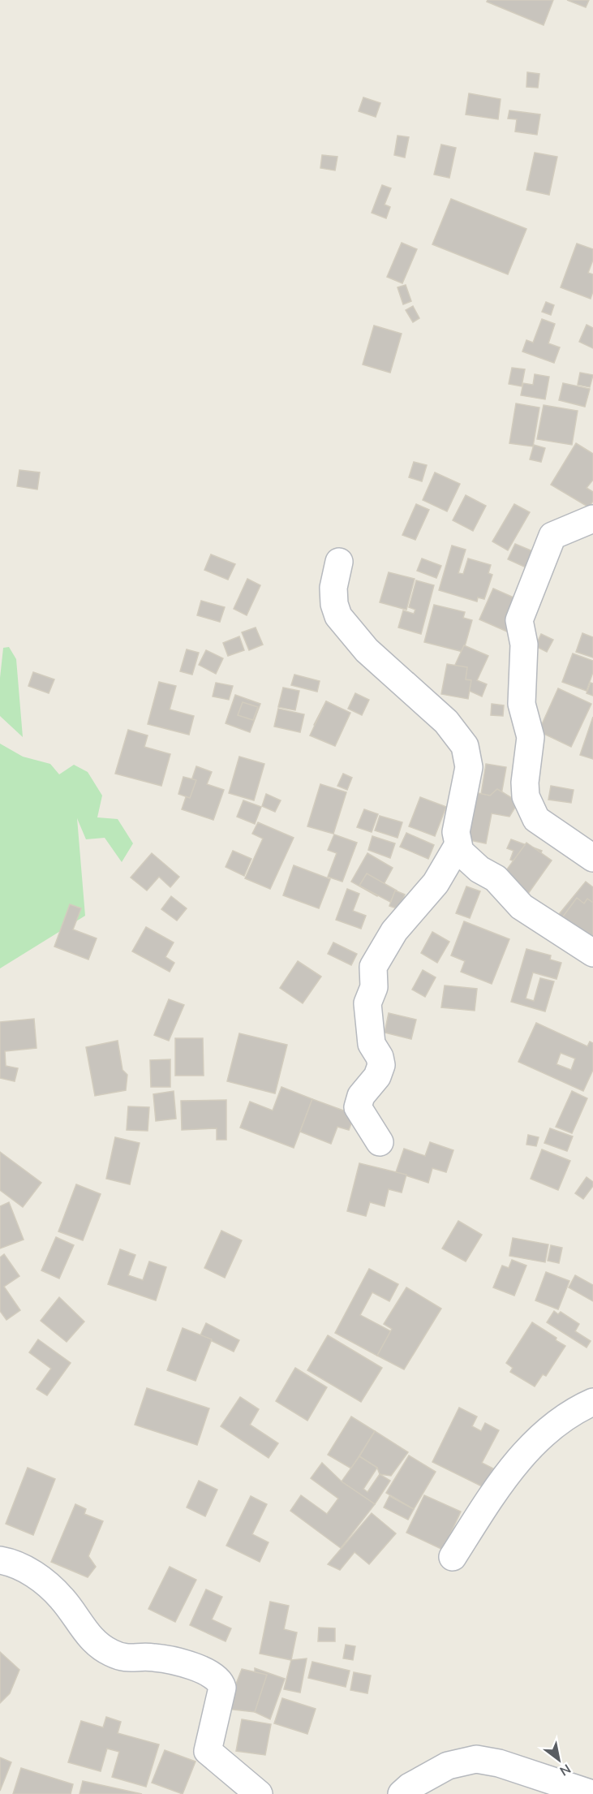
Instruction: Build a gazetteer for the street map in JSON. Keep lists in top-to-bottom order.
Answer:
{
  "north": "bottom right"
}
